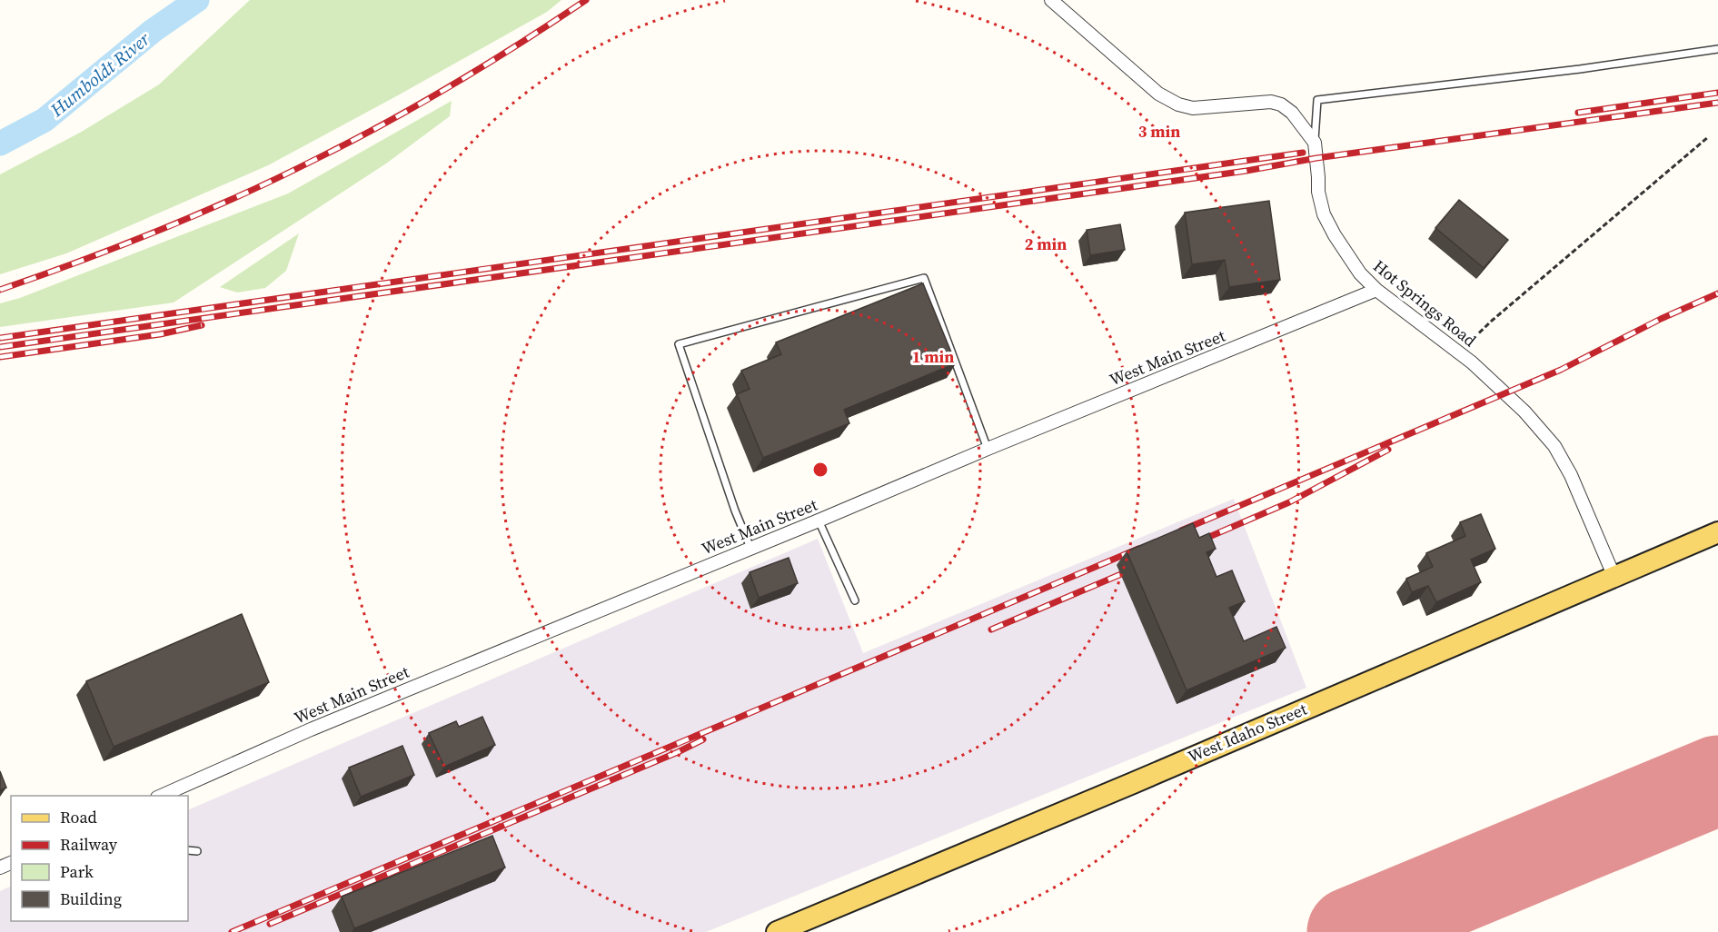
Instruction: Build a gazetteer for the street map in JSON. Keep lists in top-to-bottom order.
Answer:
{
  "streets": {
    "main road": ["West Idaho Street"],
    "street": ["Hot Springs Road", "West Main Street"]
  },
  "crossings": [
    ["Hot Springs Road", "West Main Street"],
    ["Hot Springs Road", "West Idaho Street"]
  ],
  "water": ["Humboldt River"],
  "legend": [
    "Road",
    "Railway",
    "Park",
    "Building"
  ],
  "rings": ["3 min", "2 min", "1 min"]
}
